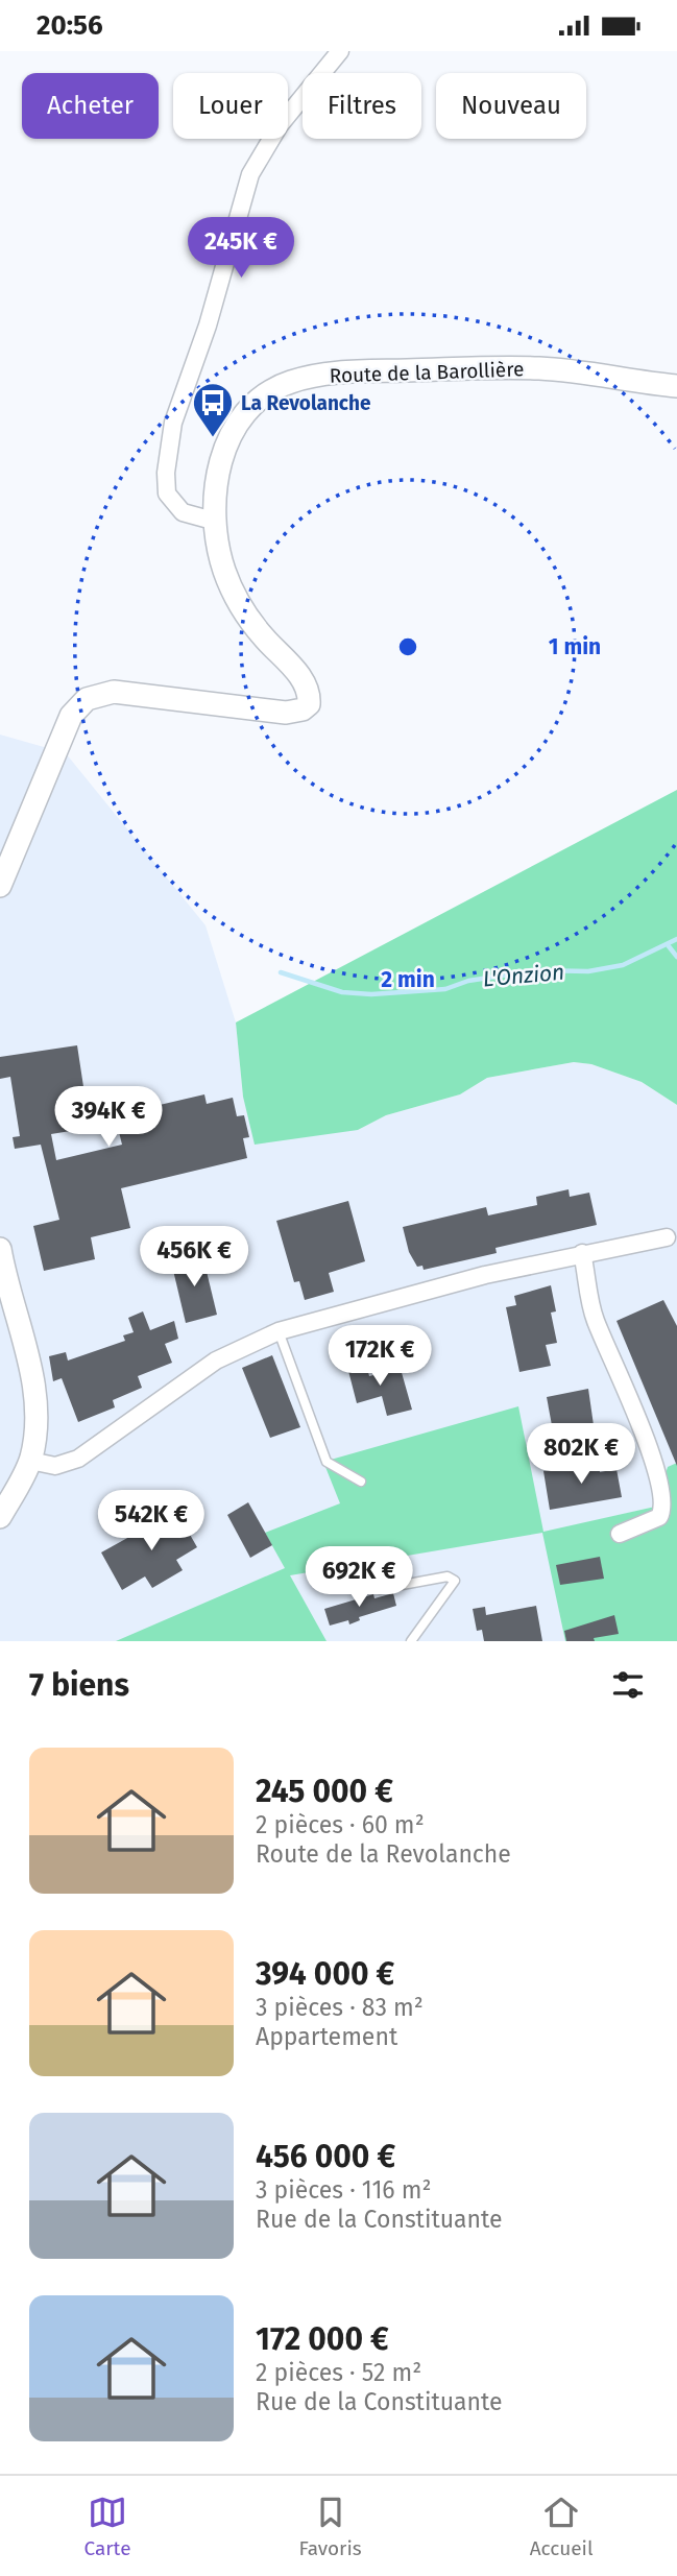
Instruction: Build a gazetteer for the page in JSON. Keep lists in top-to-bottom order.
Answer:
{
  "streets": {
    "main road": ["Route de la Barollière"]
  },
  "water": ["L'Onzion"],
  "places": {
    "bus stop": ["La Revolanche"]
  },
  "page": {
    "status": "20:56",
    "chip": [
      "Acheter",
      "Louer",
      "Filtres",
      "Nouveau"
    ],
    "price": [
      "245K €",
      "394K €",
      "456K €",
      "172K €",
      "802K €",
      "542K €",
      "692K €"
    ],
    "heading": "7 biens",
    "list": [
      {
        "name": "245 000 €",
        "note": "2 pièces · 60 m² · Route de la Revolanche"
      },
      {
        "name": "394 000 €",
        "note": "3 pièces · 83 m² · Appartement"
      },
      {
        "name": "456 000 €",
        "note": "3 pièces · 116 m² · Rue de la Constituante"
      },
      {
        "name": "172 000 €",
        "note": "2 pièces · 52 m² · Rue de la Constituante"
      }
    ],
    "tabs": ["Carte", "Favoris", "Accueil"]
  },
  "rings": ["1 min", "2 min"]
}
